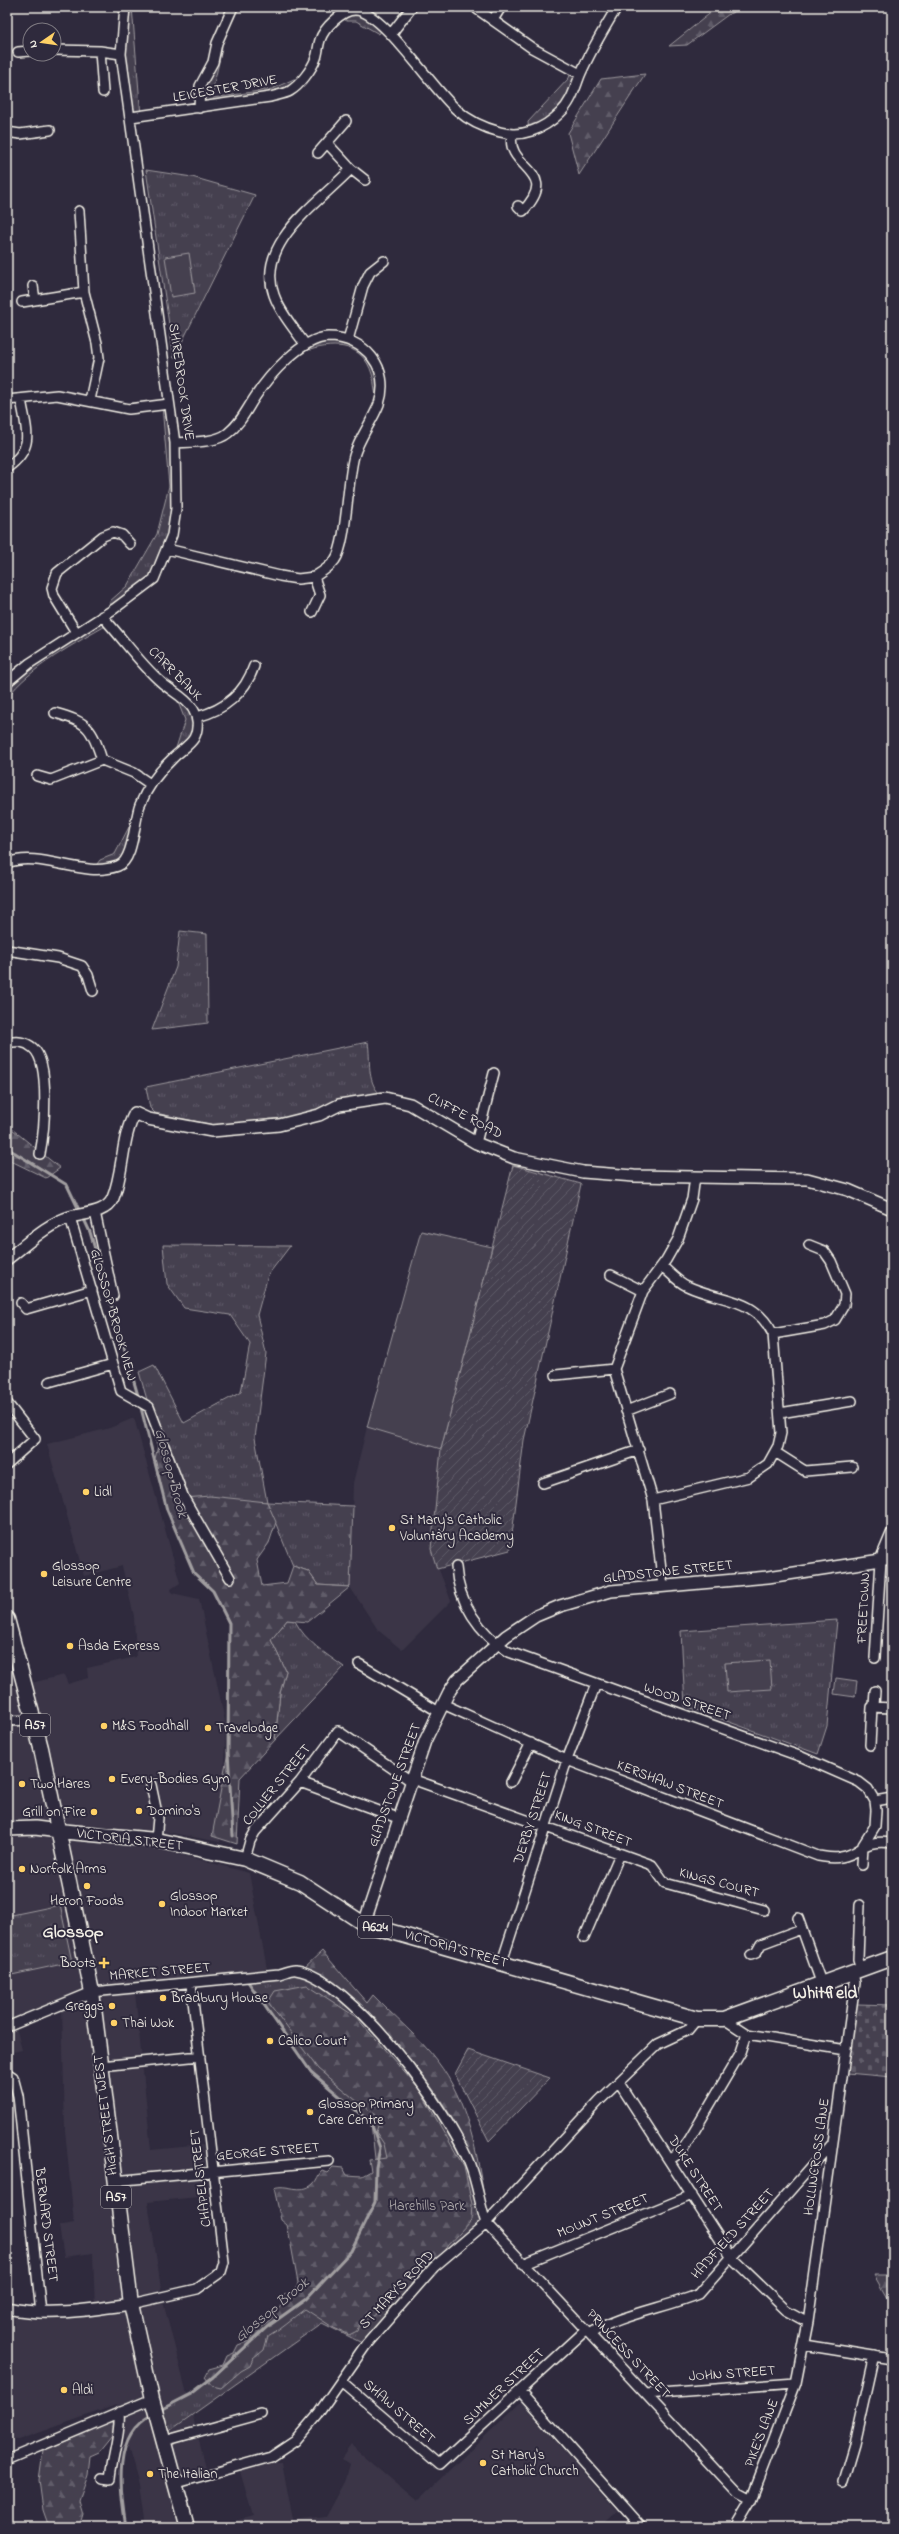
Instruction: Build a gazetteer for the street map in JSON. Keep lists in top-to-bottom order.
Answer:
{
  "streets": {
    "main road": [
      "A57",
      "VICTORIA STREET",
      "A624",
      "HIGH STREET WEST"
    ],
    "street": [
      "LEICESTER DRIVE",
      "SHIREBROOK DRIVE",
      "CARR BANK",
      "CLIFFE ROAD",
      "GLOSSOP BROOK VIEW",
      "GLADSTONE STREET",
      "FREETOWN",
      "WOOD STREET",
      "COLLIER STREET",
      "KERSHAW STREET",
      "DERBY STREET",
      "KING STREET",
      "KINGS COURT",
      "MARKET STREET",
      "GEORGE STREET",
      "HOLLINCROSS LANE",
      "DUKE STREET",
      "CHAPEL STREET",
      "MOUNT STREET",
      "BERNARD STREET",
      "HADFIELD STREET",
      "ST MARY'S ROAD",
      "PRINCESS STREET",
      "JOHN STREET",
      "SUMNER STREET",
      "SHAW STREET",
      "PIKE'S LANE"
    ]
  },
  "crossings": [
    ["LEICESTER DRIVE", "SHIREBROOK DRIVE"],
    ["SHIREBROOK DRIVE", "CARR BANK"],
    ["GLADSTONE STREET", "FREETOWN"],
    ["GLADSTONE STREET", "WOOD STREET"],
    ["GLADSTONE STREET", "KERSHAW STREET"],
    ["GLADSTONE STREET", "KING STREET"],
    ["GLADSTONE STREET", "VICTORIA STREET"],
    ["WOOD STREET", "DERBY STREET"],
    ["A57", "VICTORIA STREET"],
    ["A57", "HIGH STREET WEST"],
    ["A57", "ST MARY'S ROAD"],
    ["COLLIER STREET", "KING STREET"],
    ["COLLIER STREET", "VICTORIA STREET"],
    ["KERSHAW STREET", "DERBY STREET"],
    ["DERBY STREET", "KING STREET"],
    ["DERBY STREET", "VICTORIA STREET"],
    ["KING STREET", "KINGS COURT"],
    ["VICTORIA STREET", "A624"],
    ["VICTORIA STREET", "HIGH STREET WEST"],
    ["VICTORIA STREET", "ST MARY'S ROAD"],
    ["A624", "HOLLINCROSS LANE"],
    ["A624", "ST MARY'S ROAD"],
    ["MARKET STREET", "HIGH STREET WEST"],
    ["MARKET STREET", "CHAPEL STREET"],
    ["MARKET STREET", "ST MARY'S ROAD"],
    ["MARKET STREET", "PRINCESS STREET"],
    ["HIGH STREET WEST", "GEORGE STREET"],
    ["HIGH STREET WEST", "CHAPEL STREET"],
    ["GEORGE STREET", "CHAPEL STREET"],
    ["HOLLINCROSS LANE", "DUKE STREET"],
    ["HOLLINCROSS LANE", "HADFIELD STREET"],
    ["HOLLINCROSS LANE", "PIKE'S LANE"],
    ["DUKE STREET", "MOUNT STREET"],
    ["DUKE STREET", "HADFIELD STREET"],
    ["DUKE STREET", "ST MARY'S ROAD"],
    ["MOUNT STREET", "PRINCESS STREET"],
    ["HADFIELD STREET", "PRINCESS STREET"],
    ["HADFIELD STREET", "SUMNER STREET"],
    ["ST MARY'S ROAD", "PRINCESS STREET"],
    ["ST MARY'S ROAD", "SHAW STREET"],
    ["PRINCESS STREET", "JOHN STREET"],
    ["PRINCESS STREET", "SUMNER STREET"],
    ["PRINCESS STREET", "PIKE'S LANE"],
    ["JOHN STREET", "PIKE'S LANE"],
    ["SUMNER STREET", "SHAW STREET"]
  ],
  "districts": ["Glossop", "Whitfield"],
  "water": ["Glossop Brook"],
  "parks": ["Harehills Park"],
  "places": {
    "other": [
      "Lidl",
      "St Mary's Catholic Voluntary Academy",
      "Glossop Leisure Centre",
      "Asda Express",
      "M&S Foodhall",
      "Travelodge",
      "Every-Bodies Gym",
      "Two Hares",
      "Domino's",
      "Grill on Fire",
      "Norfolk Arms",
      "Heron Foods",
      "Glossop Indoor Market",
      "Bradbury House",
      "Greggs",
      "Thai Wok",
      "Calico Court",
      "Glossop Primary Care Centre",
      "Aldi",
      "St Mary's Catholic Church",
      "The Italian"
    ],
    "health": ["Boots"]
  },
  "north": "left"
}
